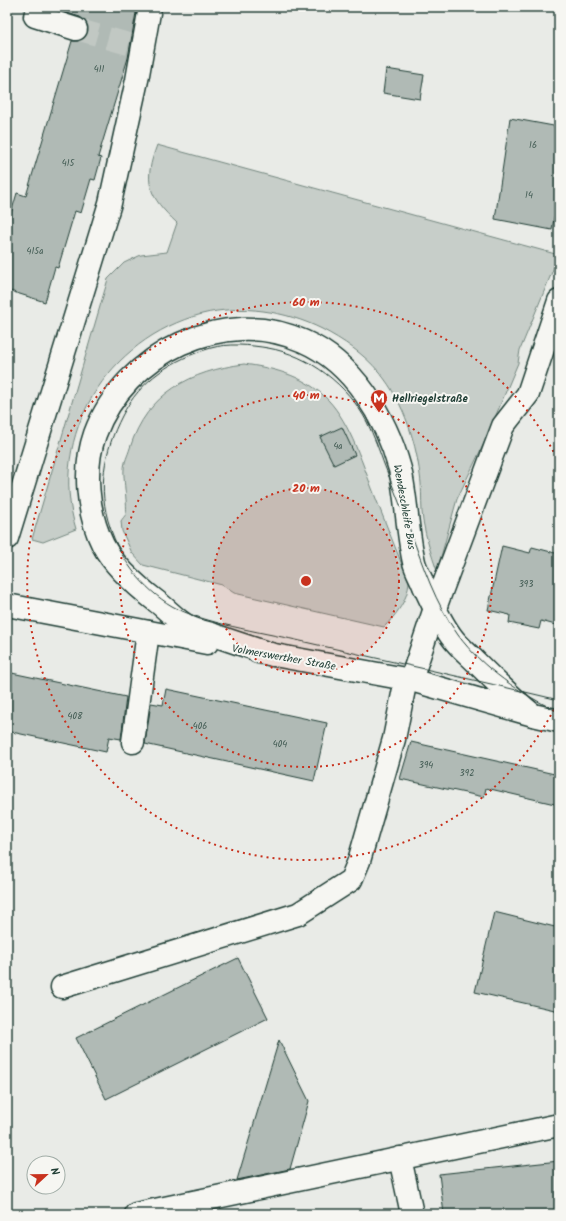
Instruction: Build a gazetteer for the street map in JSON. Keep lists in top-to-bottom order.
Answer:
{
  "streets": {
    "street": ["Wendeschleife Bus", "Volmerswerther Straße"]
  },
  "crossings": [
    ["Wendeschleife Bus", "Volmerswerther Straße"]
  ],
  "places": {
    "metro station": ["Hellriegelstraße"]
  },
  "house_numbers": [
    "411",
    "16",
    "415",
    "14",
    "415a",
    "4a",
    "393",
    "408",
    "406",
    "404",
    "394",
    "392"
  ],
  "north": "right",
  "rings": ["60 m", "40 m", "20 m"]
}
